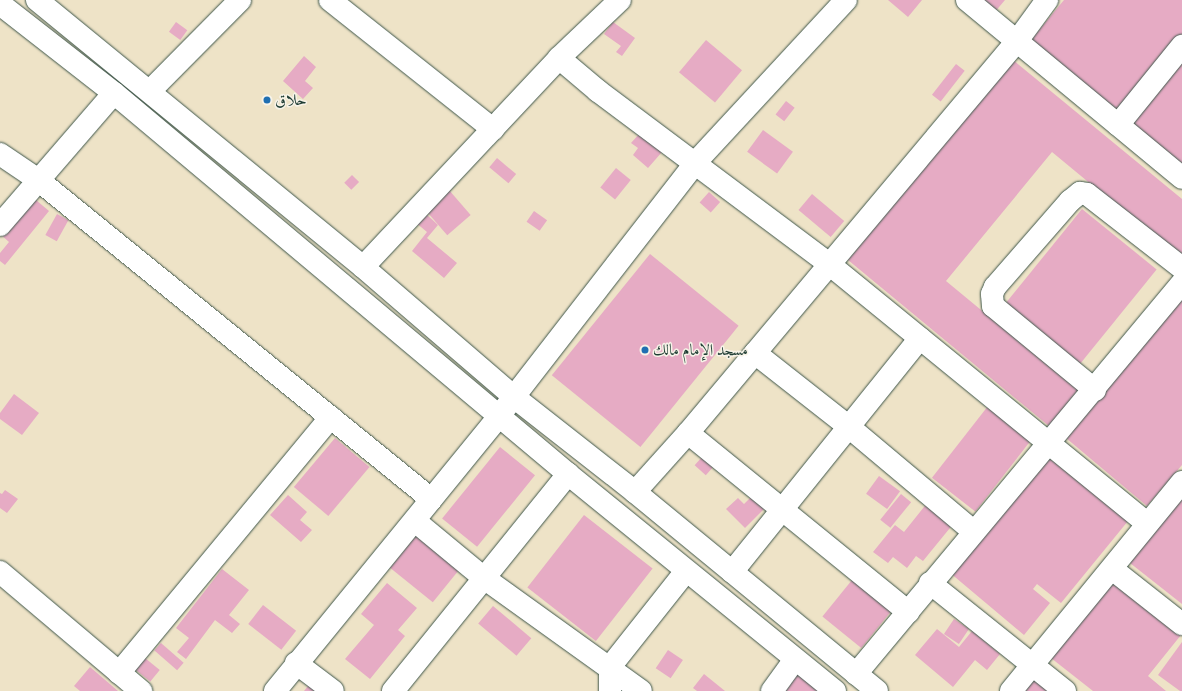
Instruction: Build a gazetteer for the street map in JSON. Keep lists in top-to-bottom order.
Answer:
{
  "places": ["حلاق", "مسجد الإمام مالك"]
}
